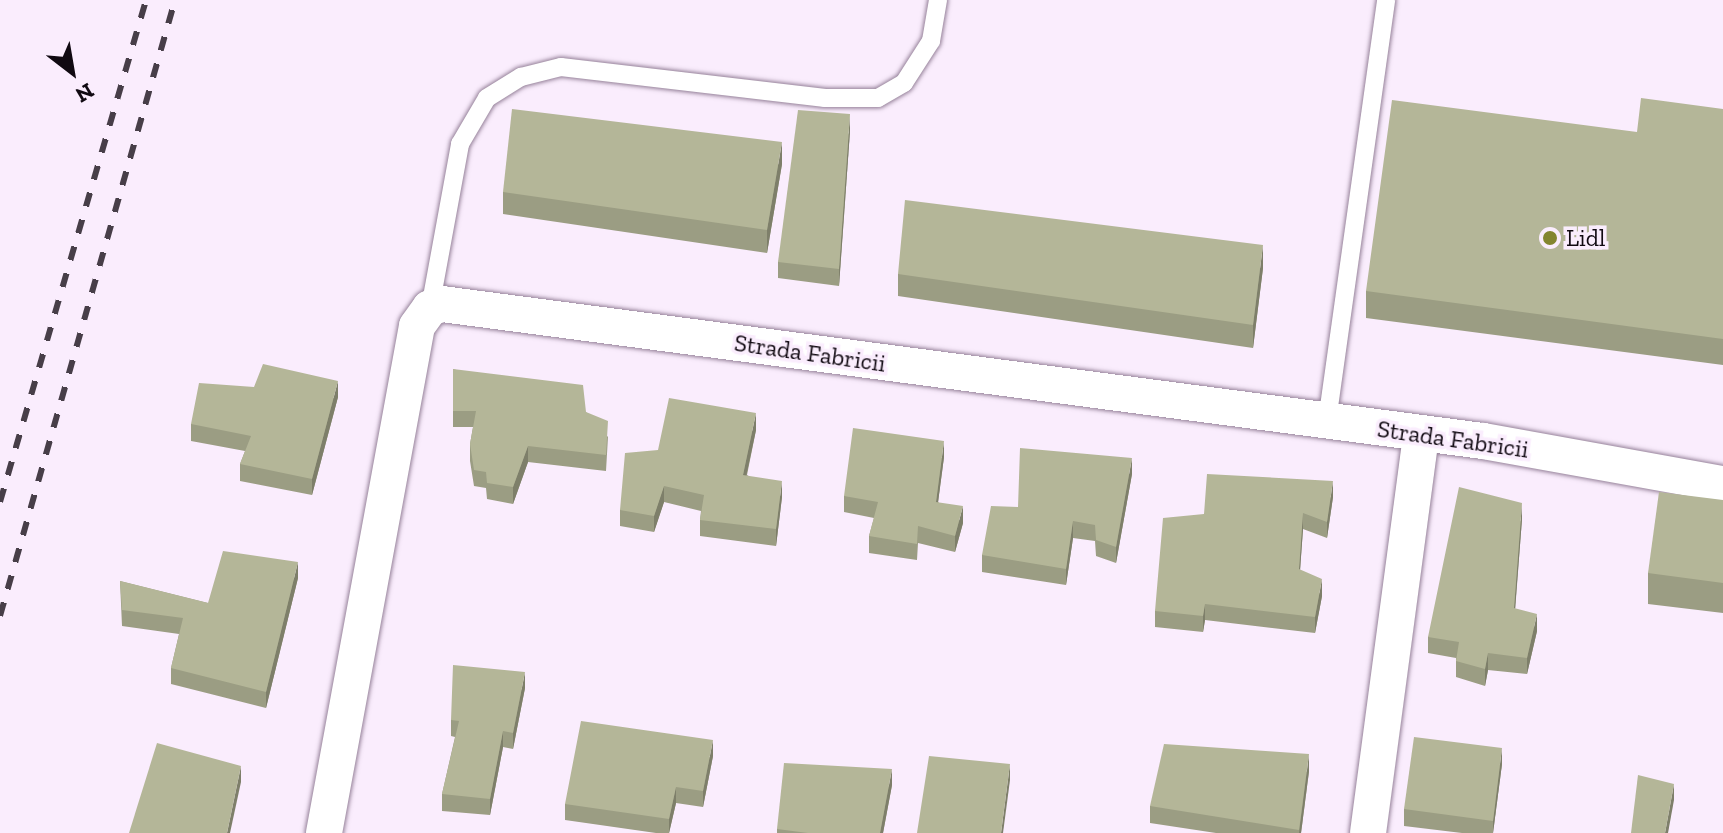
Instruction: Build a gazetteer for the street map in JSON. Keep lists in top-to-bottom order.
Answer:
{
  "streets": {
    "street": ["Strada Fabricii"]
  },
  "places": ["Lidl"],
  "north": "bottom right"
}
